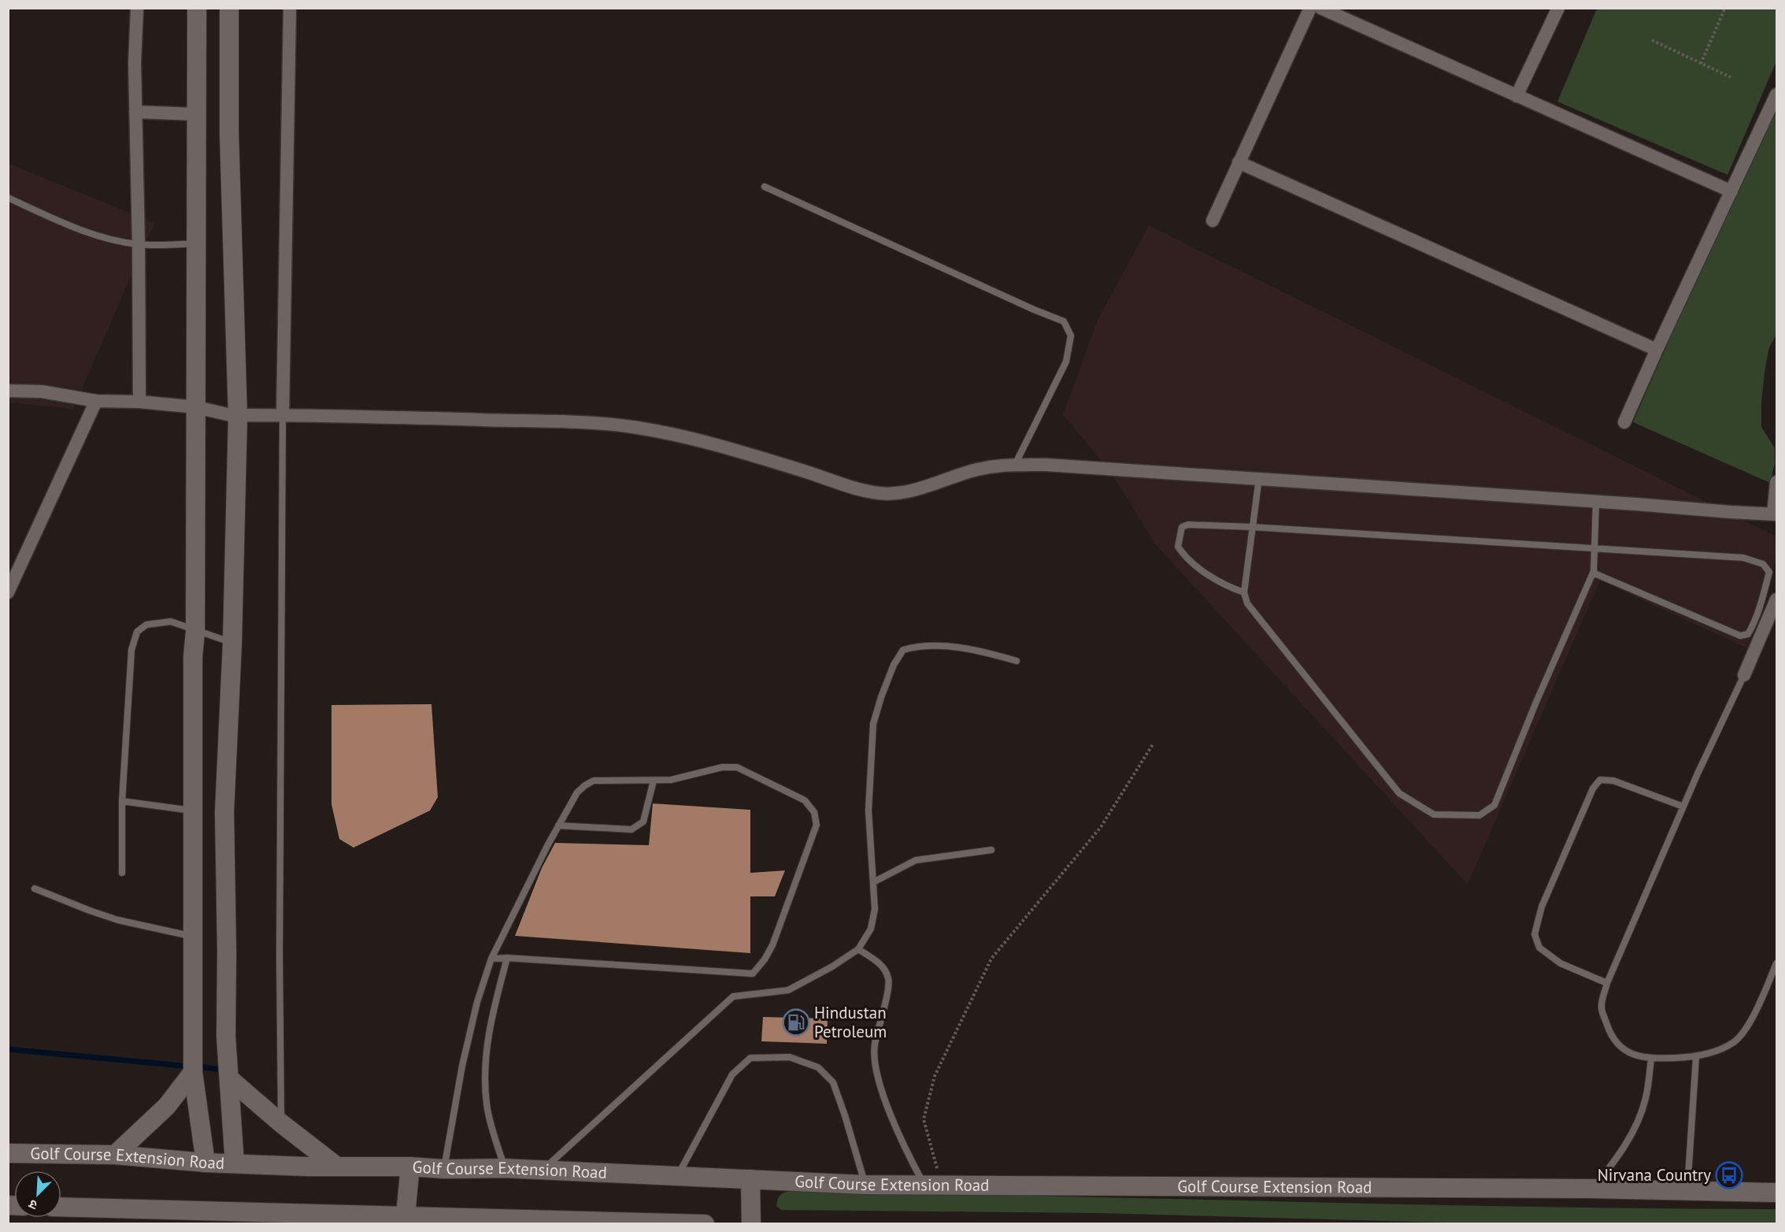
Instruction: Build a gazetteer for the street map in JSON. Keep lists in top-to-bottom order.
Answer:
{
  "streets": {
    "main road": ["Golf Course Extension Road"]
  },
  "places": {
    "fuel station": ["Hindustan Petroleum"],
    "bus stop": ["Nirvana Country"]
  },
  "north": "bottom left"
}
